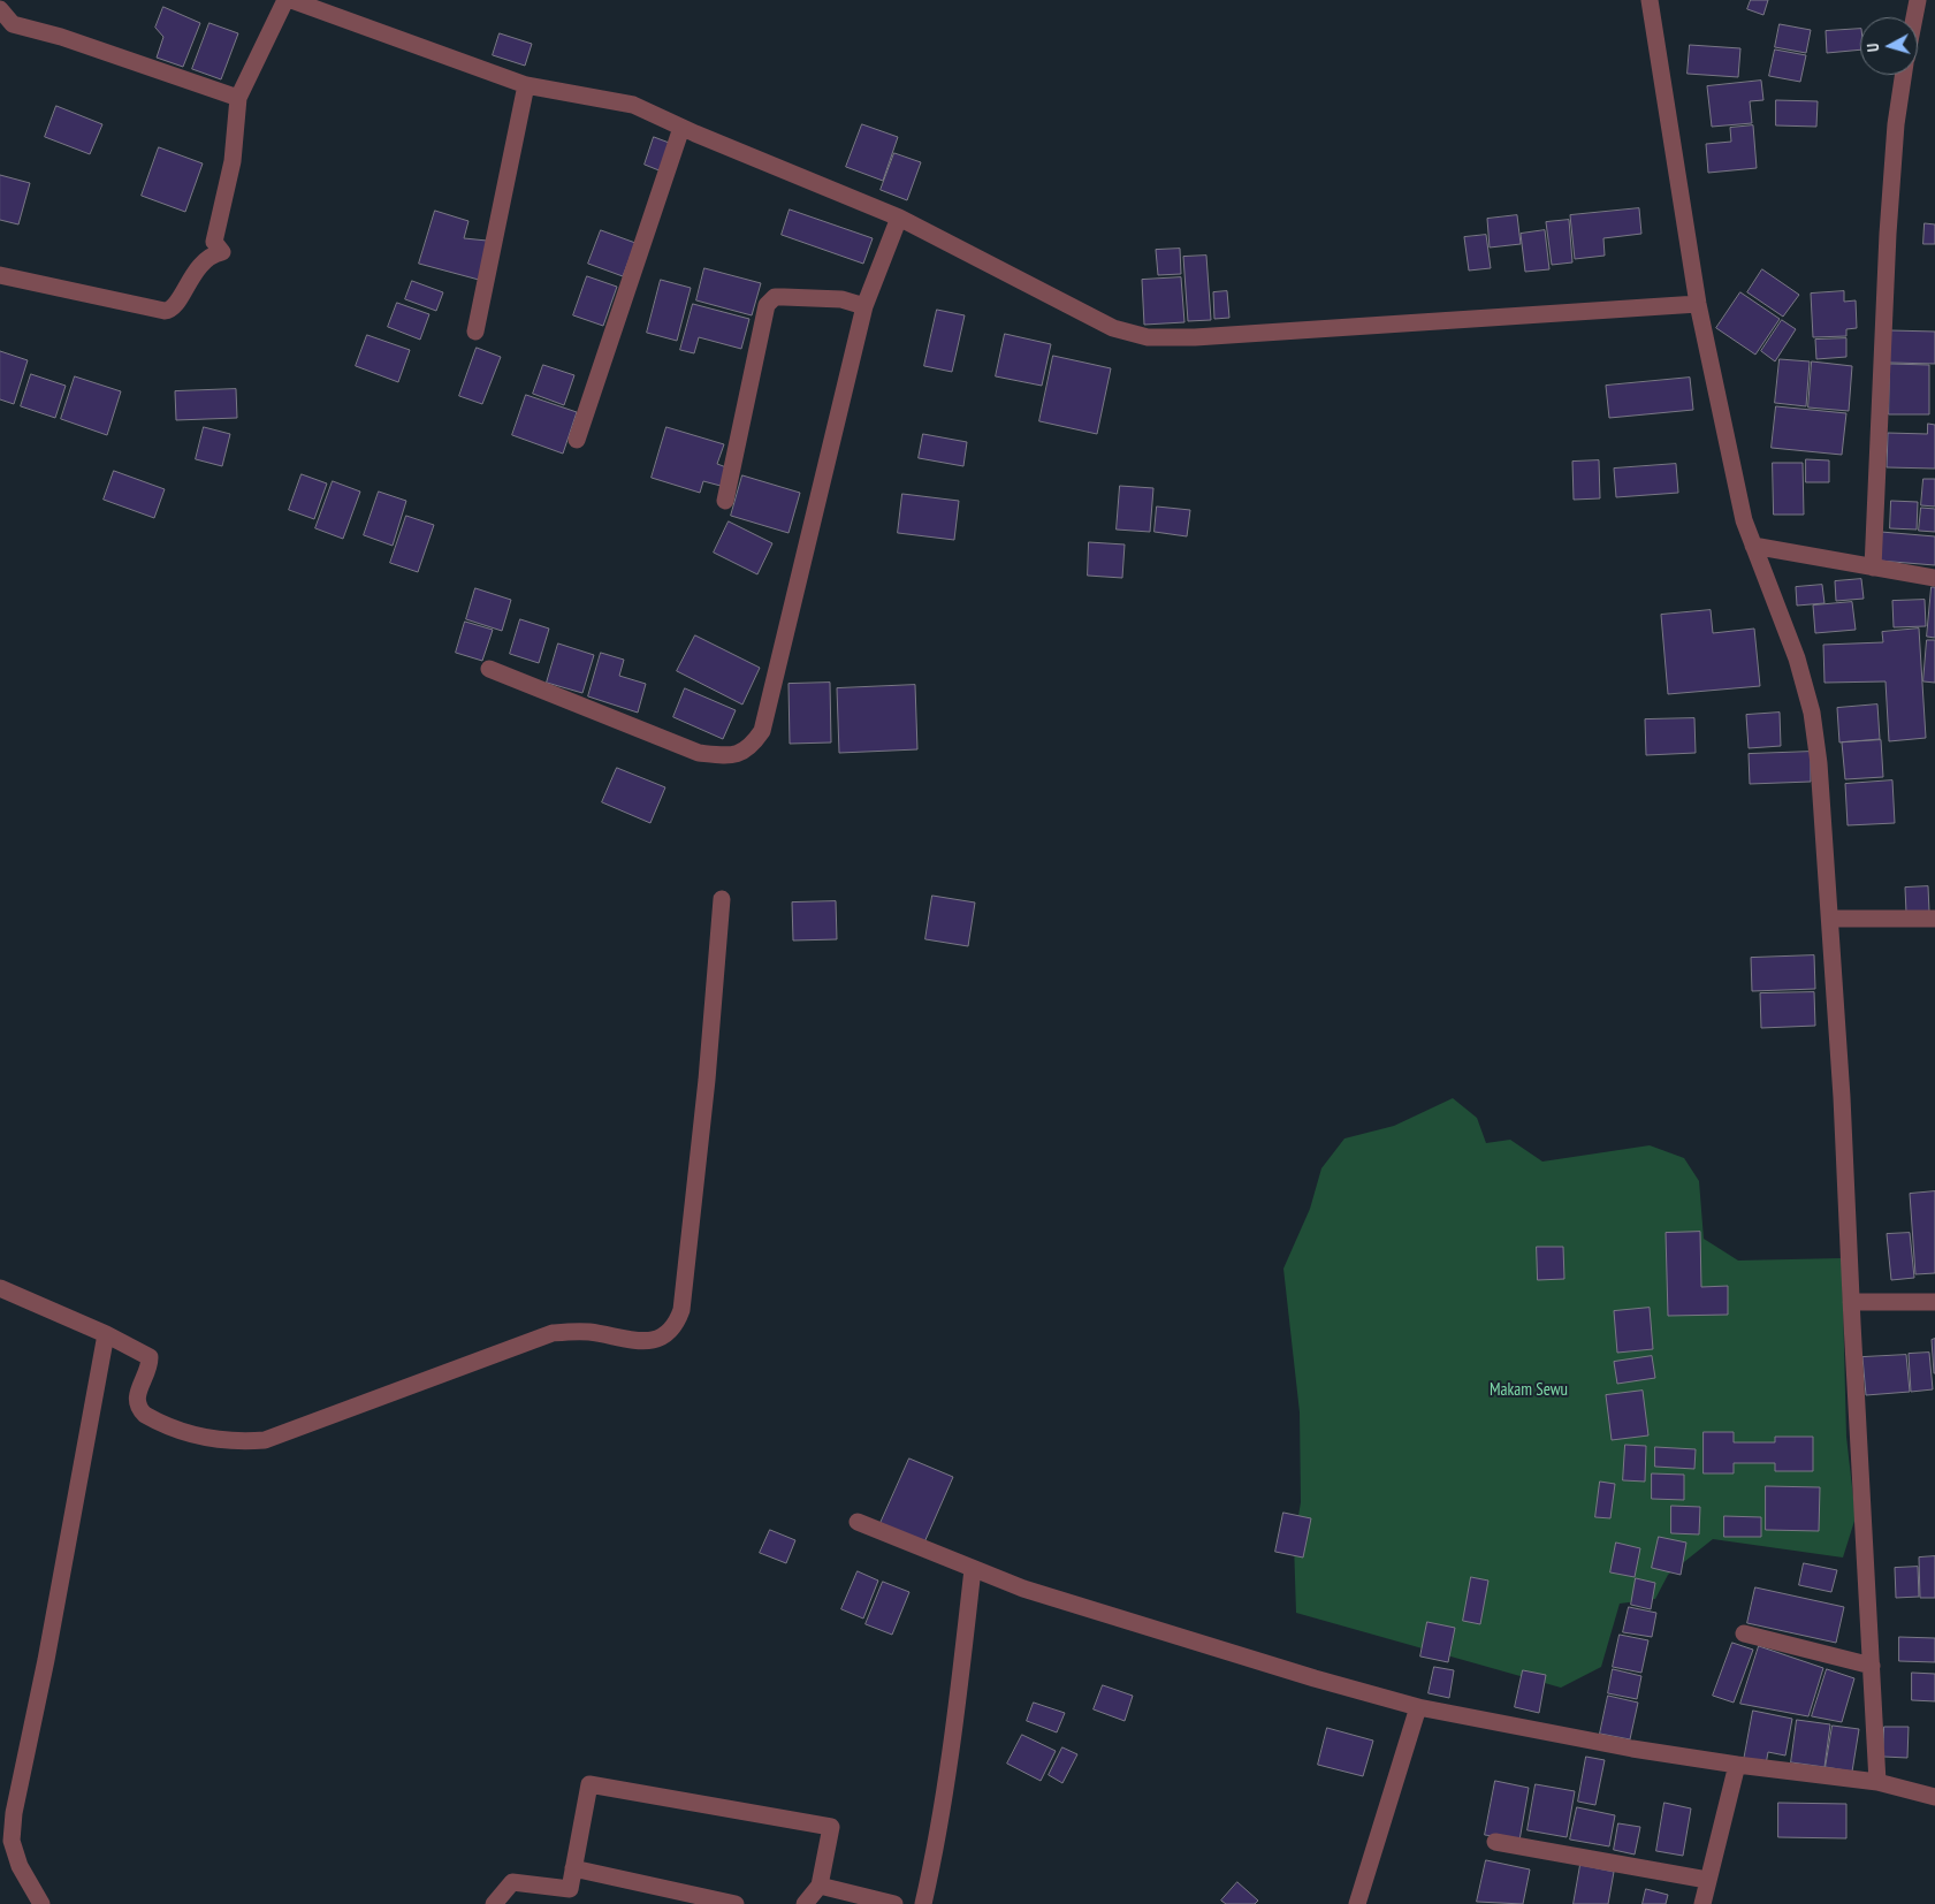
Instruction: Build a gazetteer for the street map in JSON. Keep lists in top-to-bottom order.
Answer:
{
  "parks": ["Makam Sewu"],
  "north": "left"
}
